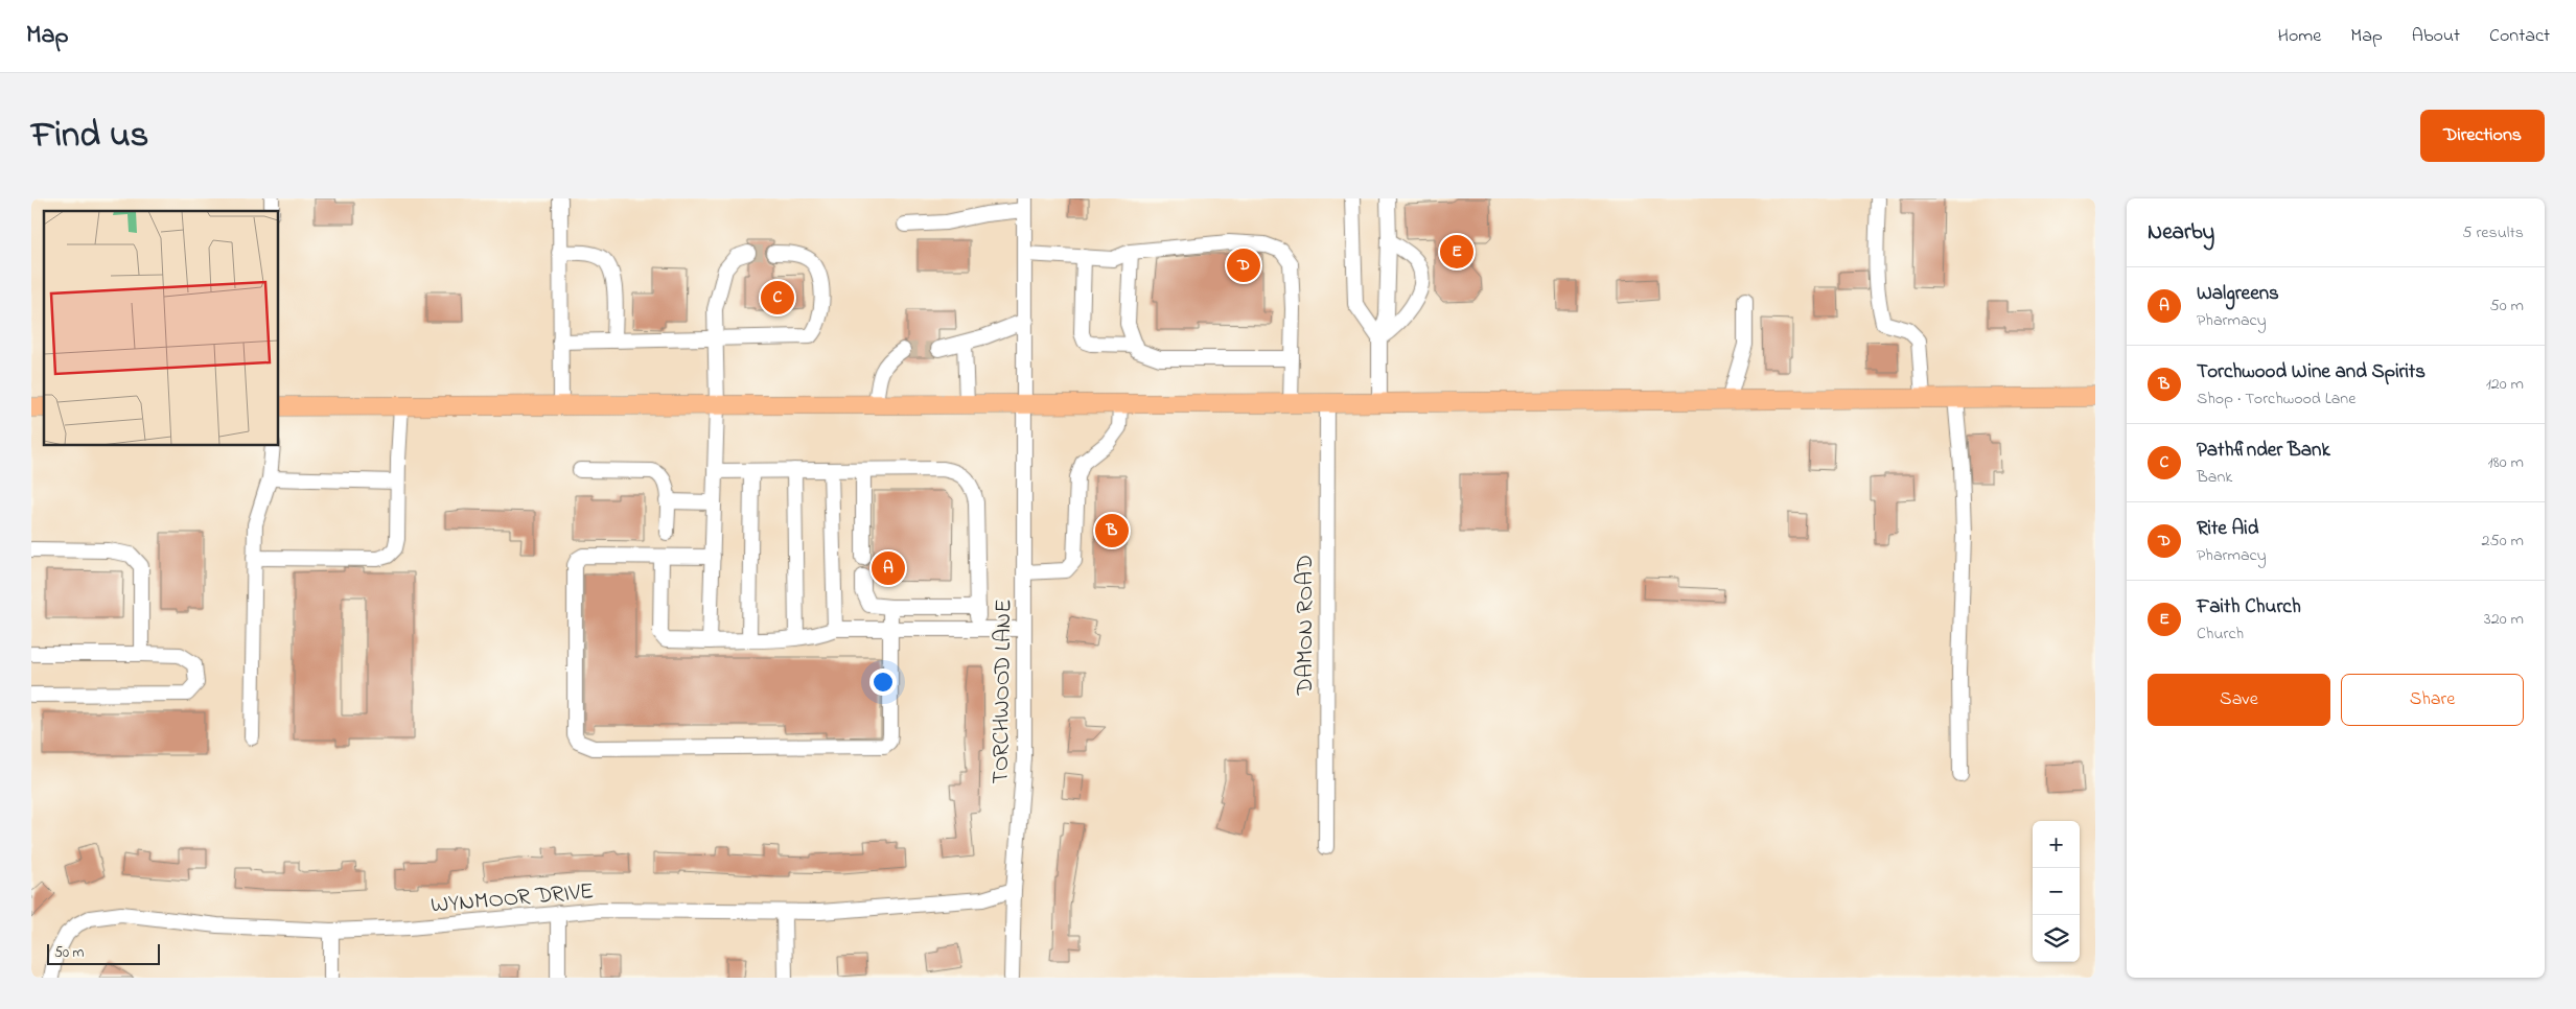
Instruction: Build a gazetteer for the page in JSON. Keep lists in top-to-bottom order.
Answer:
{
  "streets": {
    "street": ["DAMON ROAD", "TORCHWOOD LANE", "WYNMOOR DRIVE"]
  },
  "crossings": [
    ["TORCHWOOD LANE", "WYNMOOR DRIVE"]
  ],
  "scale_bar": "50 m",
  "page": {
    "header": "Map",
    "nav": [
      "Home",
      "Map",
      "About",
      "Contact"
    ],
    "title": "Find us",
    "buttons": [
      "Directions",
      ["Save", "Share"]
    ],
    "heading": ["Nearby", "5 results"],
    "pins": [
      "E",
      "D",
      "C",
      "B",
      "A"
    ],
    "list": [
      {
        "mark": "A",
        "name": "Walgreens",
        "note": "Pharmacy",
        "value": "50 m"
      },
      {
        "mark": "B",
        "name": "Torchwood Wine and Spirits",
        "note": "Shop · Torchwood Lane",
        "value": "120 m"
      },
      {
        "mark": "C",
        "name": "Pathfinder Bank",
        "note": "Bank",
        "value": "180 m"
      },
      {
        "mark": "D",
        "name": "Rite Aid",
        "note": "Pharmacy",
        "value": "250 m"
      },
      {
        "mark": "E",
        "name": "Faith Church",
        "note": "Church",
        "value": "320 m"
      }
    ],
    "map_buttons": ["+", "−"],
    "scale": "50 m"
  }
}
